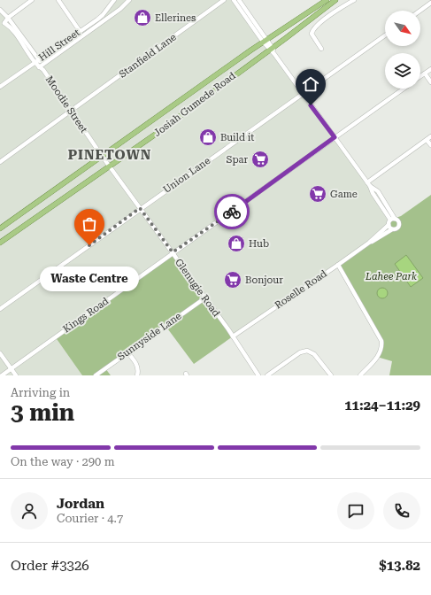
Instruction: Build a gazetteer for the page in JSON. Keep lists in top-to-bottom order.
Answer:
{
  "streets": {
    "main road": ["Josiah Gumede Road"],
    "street": [
      "Hill Street",
      "Stanfield Lane",
      "Moodie Street",
      "Union Lane",
      "Glenugie Road",
      "Roselle Road",
      "Kings Road",
      "Sunnyside Lane"
    ]
  },
  "crossings": [
    ["Hill Street", "Moodie Street"],
    ["Stanfield Lane", "Moodie Street"],
    ["Moodie Street", "Josiah Gumede Road"],
    ["Moodie Street", "Glenugie Road"],
    ["Josiah Gumede Road", "Glenugie Road"],
    ["Union Lane", "Glenugie Road"],
    ["Glenugie Road", "Roselle Road"],
    ["Glenugie Road", "Kings Road"],
    ["Glenugie Road", "Sunnyside Lane"]
  ],
  "districts": ["PINETOWN"],
  "parks": ["Lahee Park"],
  "places": {
    "shop": ["Ellerines", "Build it", "Hub"],
    "supermarket": ["Spar", "Game", "Bonjour"],
    "other": ["Waste Centre"]
  },
  "north": "bottom right",
  "page": {
    "bubble": "Waste Centre",
    "heading": ["3 min", "Arriving in", "11:24–11:29"],
    "panel": [
      "Jordan",
      "Courier · 4.7",
      "Order #3326",
      "$13.82"
    ],
    "bar": "On the way · 290 m"
  }
}
